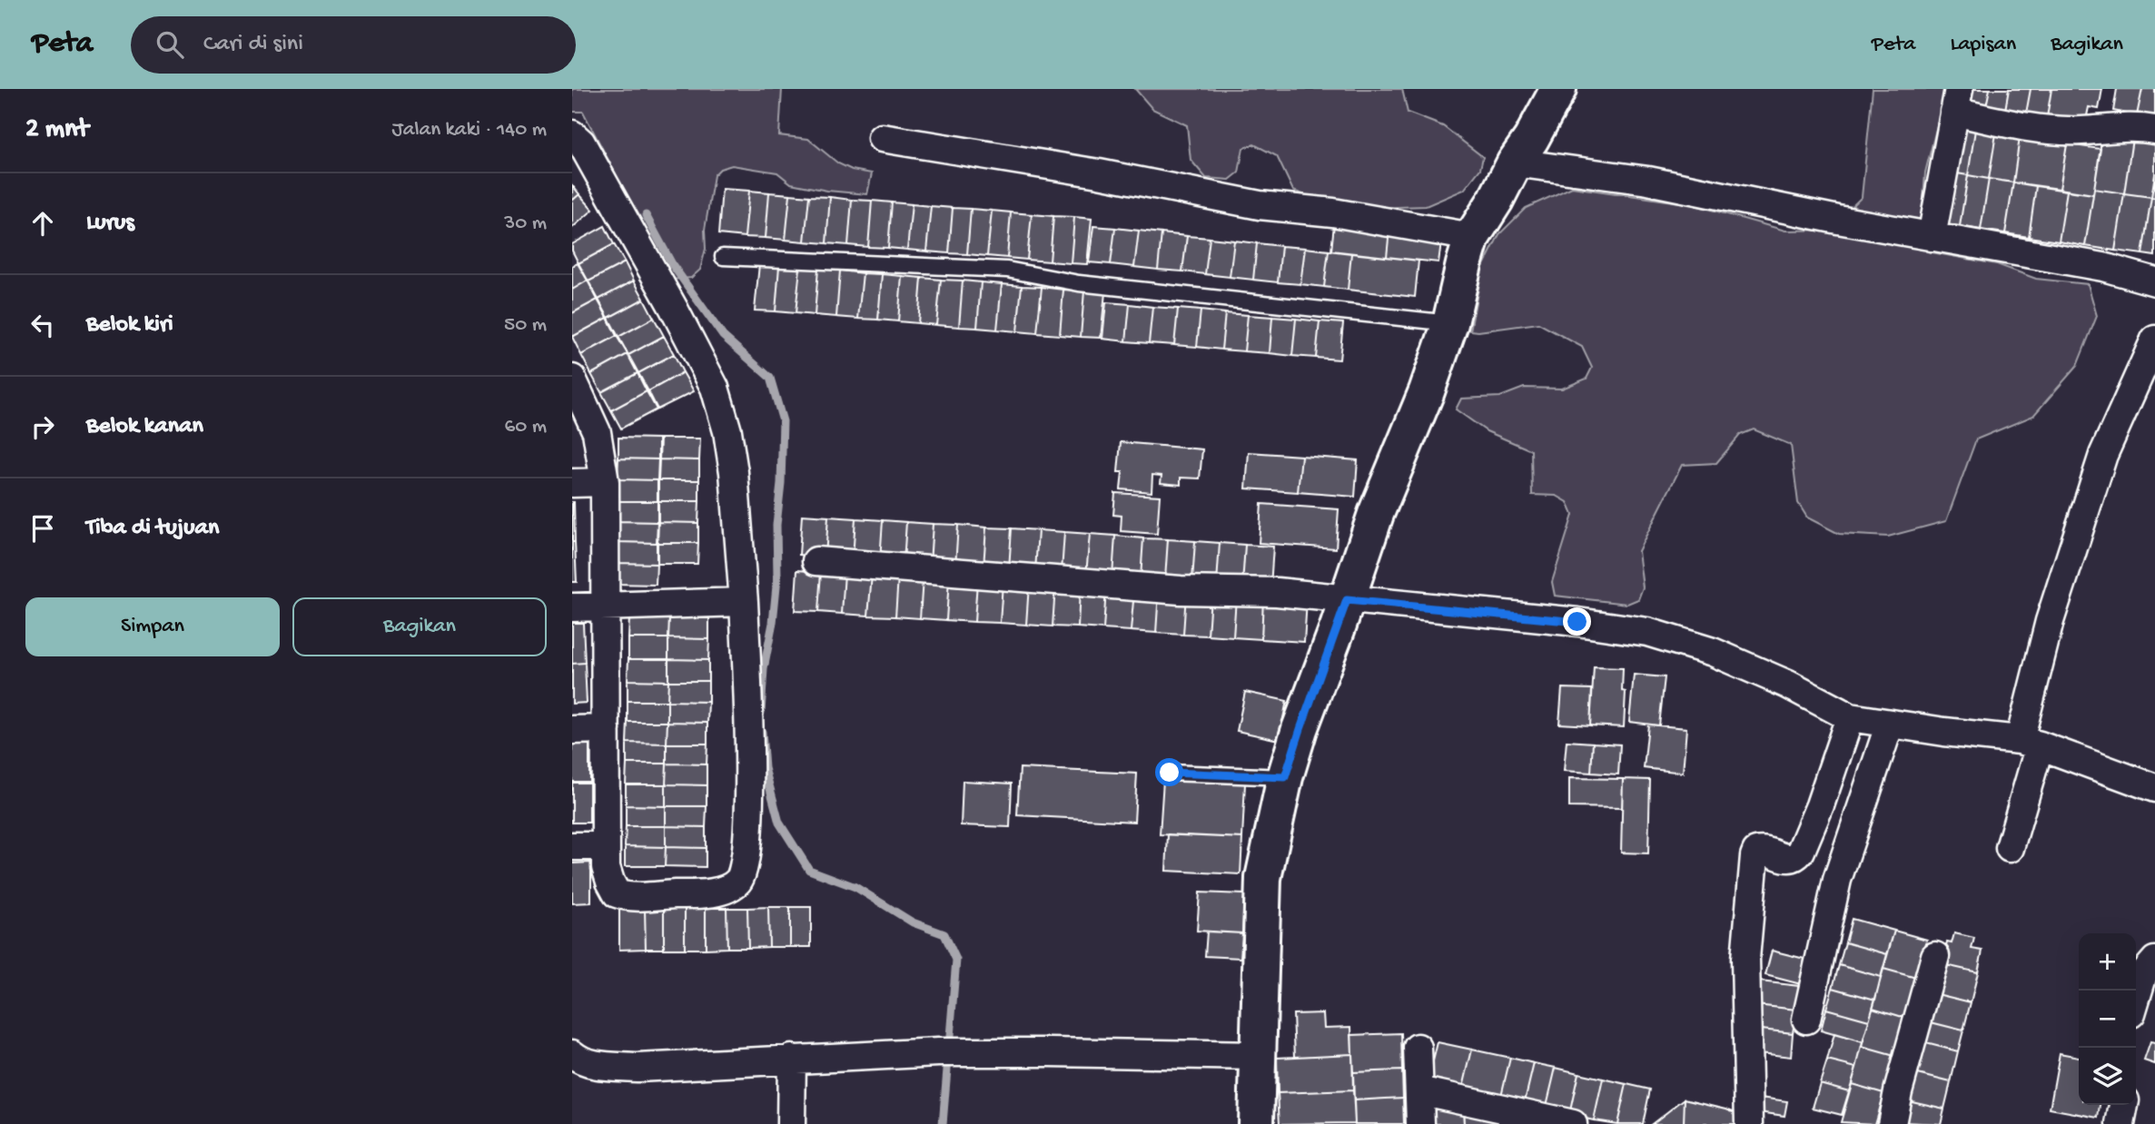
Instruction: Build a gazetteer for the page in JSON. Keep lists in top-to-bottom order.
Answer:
{
  "page": {
    "header": "Peta",
    "search": "Cari di sini",
    "nav": ["Peta", "Lapisan", "Bagikan"],
    "heading": ["2 mnt", "Jalan kaki · 140 m"],
    "list": [
      ["Lurus", "30 m"],
      ["Belok kiri", "50 m"],
      ["Belok kanan", "60 m"],
      "Tiba di tujuan"
    ],
    "buttons": ["Simpan", "Bagikan"],
    "map_buttons": ["+", "−"]
  }
}
